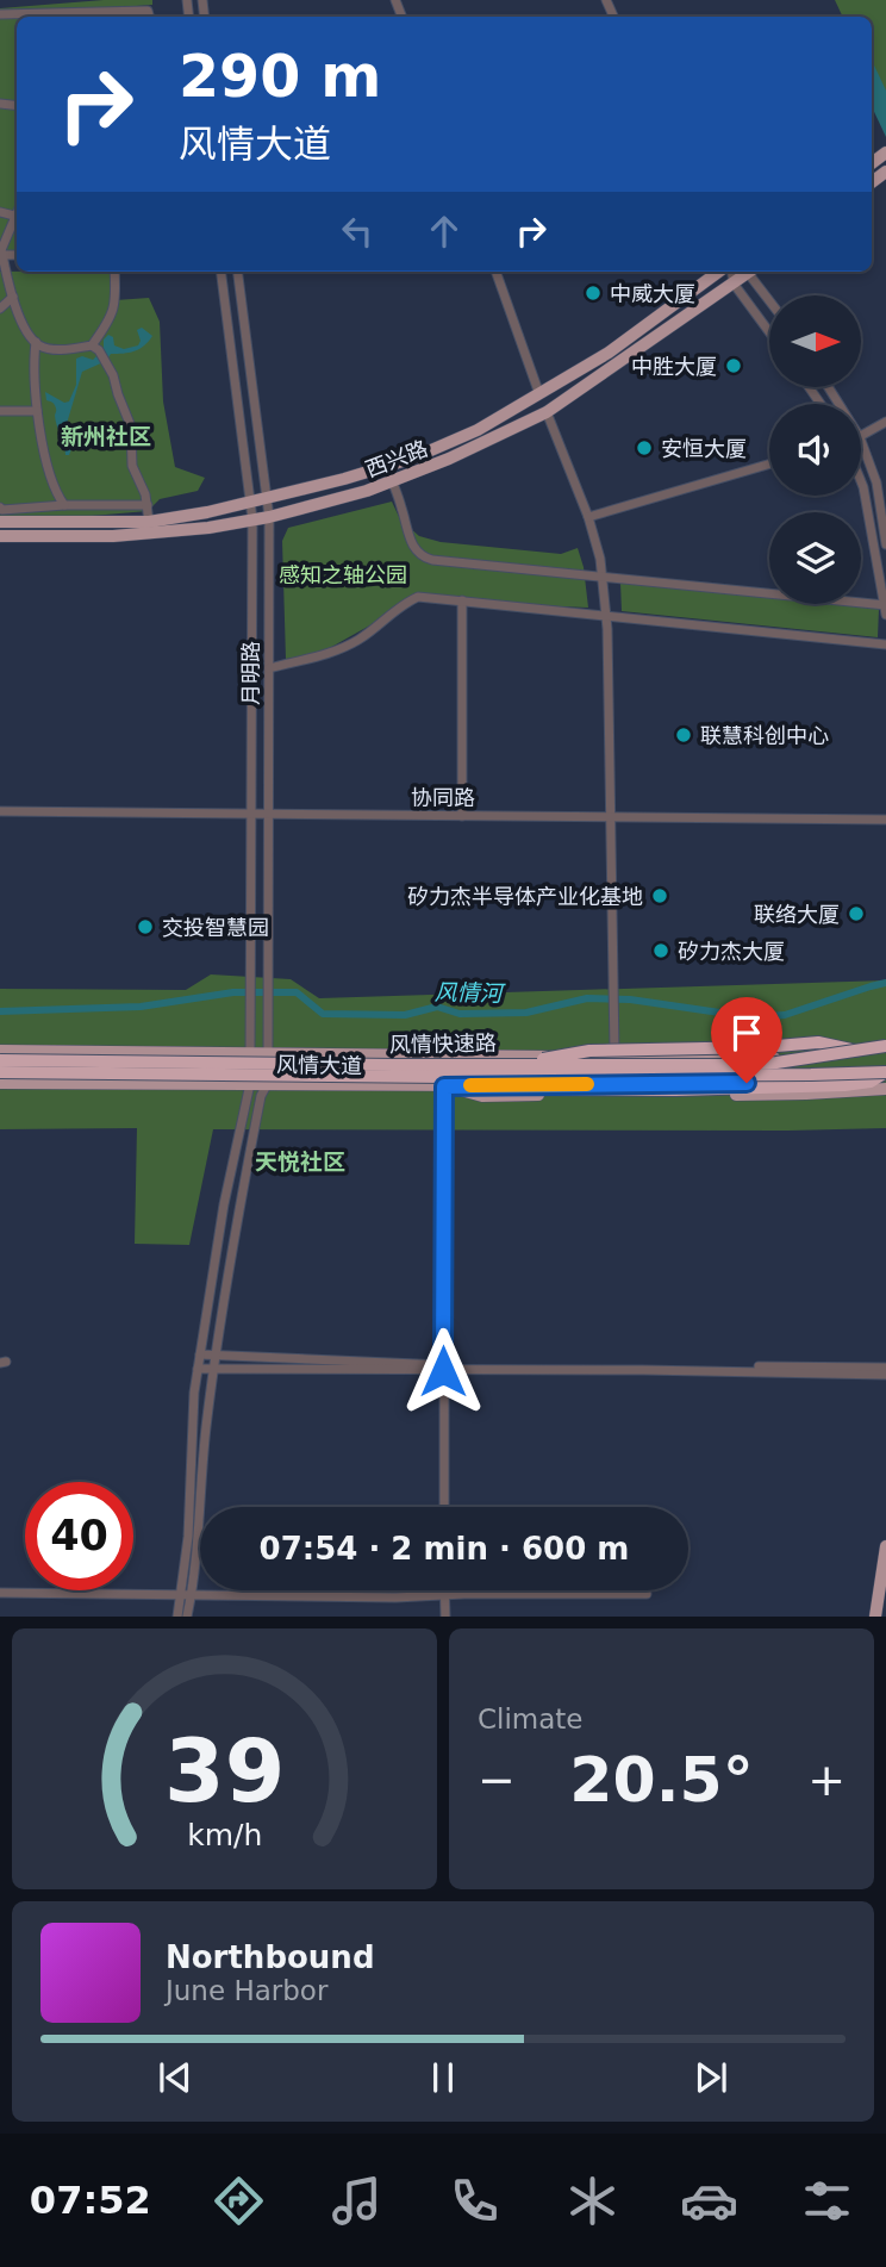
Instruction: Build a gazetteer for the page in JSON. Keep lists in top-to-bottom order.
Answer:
{
  "streets": {
    "highway": ["风情快速路"],
    "main road": ["西兴路", "风情大道"],
    "street": ["月明路", "协同路"]
  },
  "crossings": [
    ["西兴路", "月明路"],
    ["月明路", "协同路"],
    ["月明路", "风情大道"],
    ["风情快速路", "风情大道"]
  ],
  "districts": ["新州社区", "天悦社区"],
  "water": ["风情河"],
  "parks": ["感知之轴公园"],
  "places": [
    "中威大厦",
    "中胜大厦",
    "安恒大厦",
    "联慧科创中心",
    "矽力杰半导体产业化基地",
    "联络大厦",
    "交投智慧园",
    "矽力杰大厦"
  ],
  "north": "right",
  "page": {
    "turn": ["290 m", "风情大道"],
    "limit": "40",
    "trip": "07:54 · 2 min · 600 m",
    "tile": "Climate",
    "heat": ["−", "20.5°", "+"],
    "song": ["Northbound", "June Harbor"],
    "tabs": "07:52",
    "gauge": ["39", "km/h"]
  }
}
